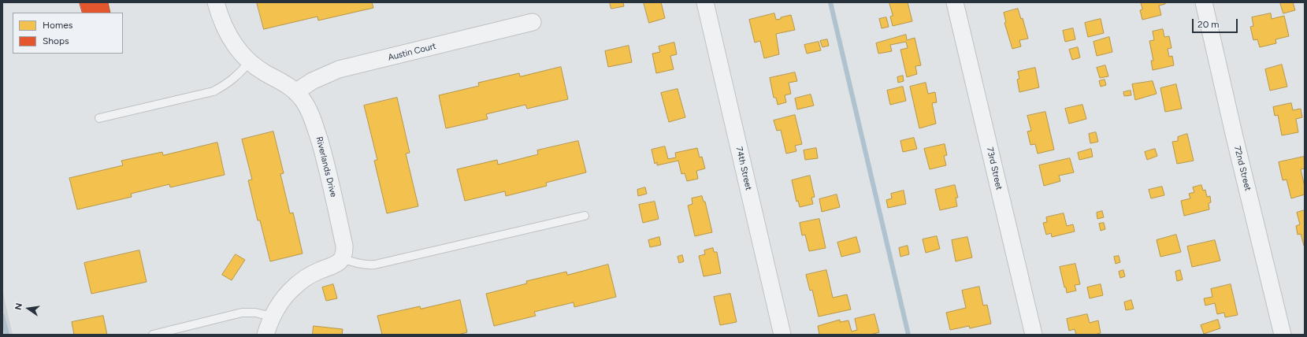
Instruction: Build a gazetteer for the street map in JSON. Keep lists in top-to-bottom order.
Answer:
{
  "streets": {
    "street": [
      "Austin Court",
      "Riverlands Drive",
      "74th Street",
      "73rd Street",
      "72nd Street"
    ]
  },
  "crossings": [
    ["Austin Court", "Riverlands Drive"]
  ],
  "legend": ["Homes", "Shops"],
  "scale_bar": "20 m",
  "north": "left"
}
